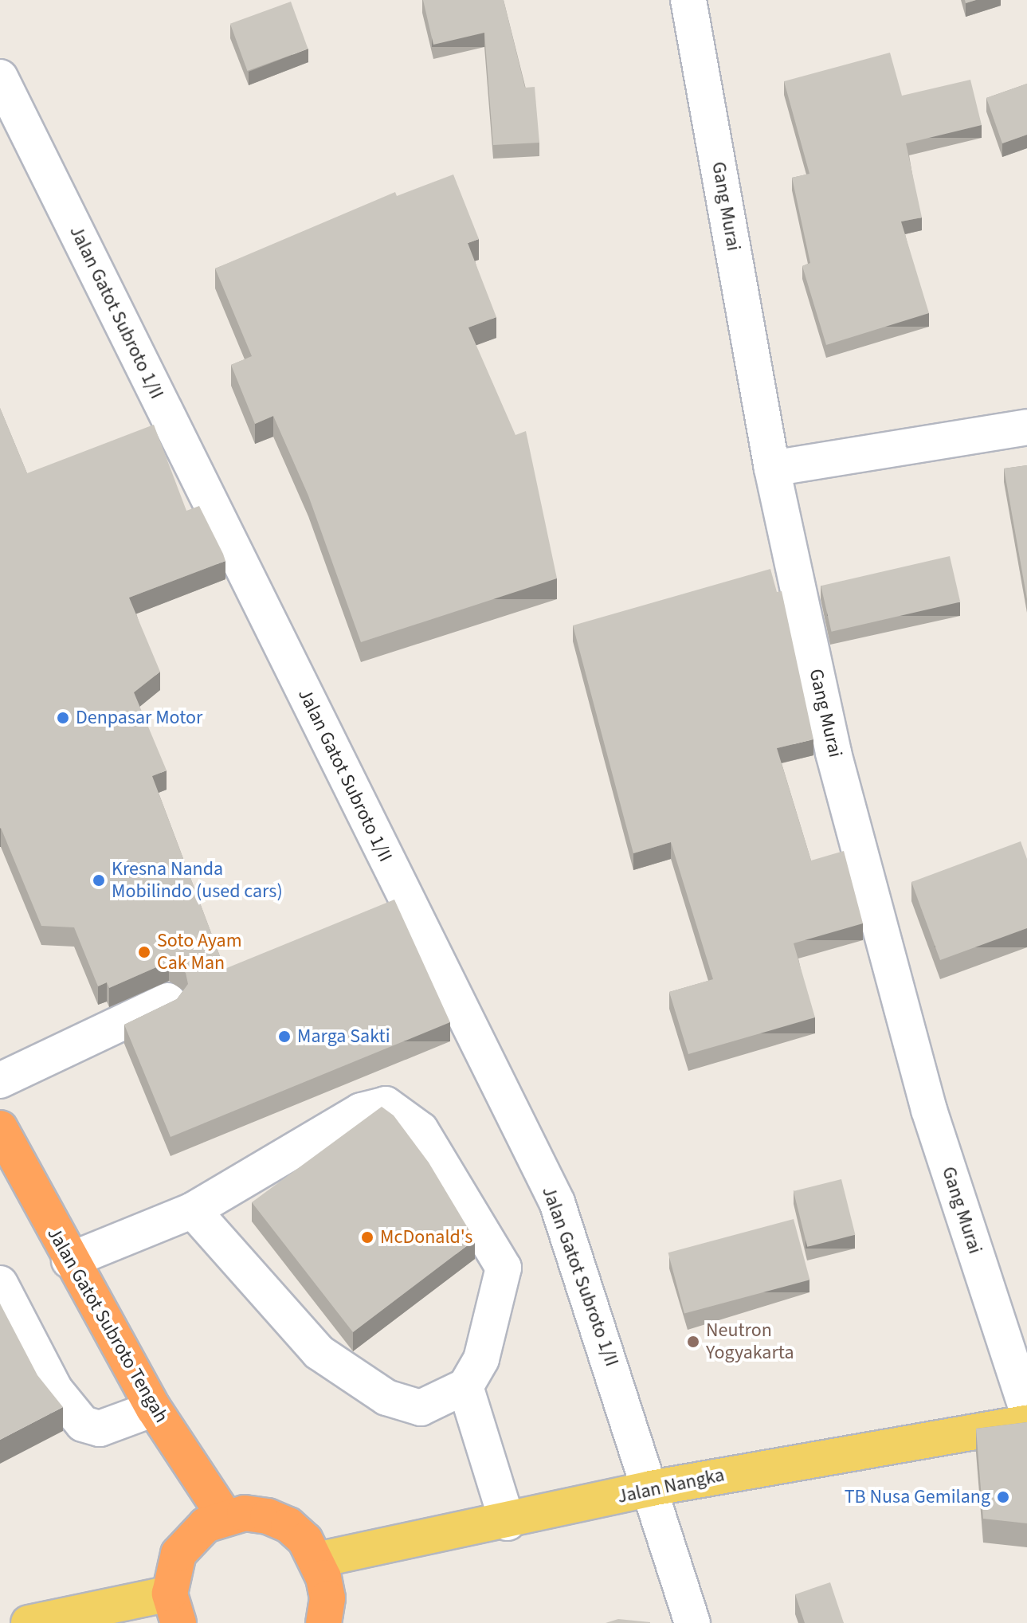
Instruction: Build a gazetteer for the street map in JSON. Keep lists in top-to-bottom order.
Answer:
{
  "streets": {
    "highway": ["Jalan Gatot Subroto Tengah"],
    "main road": ["Jalan Nangka"],
    "street": ["Gang Murai", "Jalan Gatot Subroto 1/II"]
  },
  "crossings": [
    ["Jalan Gatot Subroto 1/II", "Jalan Nangka"]
  ],
  "places": [
    "Denpasar Motor",
    "Kresna Nanda Mobilindo (used cars)",
    "Soto Ayam Cak Man",
    "Marga Sakti",
    "McDonald's",
    "Neutron Yogyakarta",
    "TB Nusa Gemilang"
  ]
}
